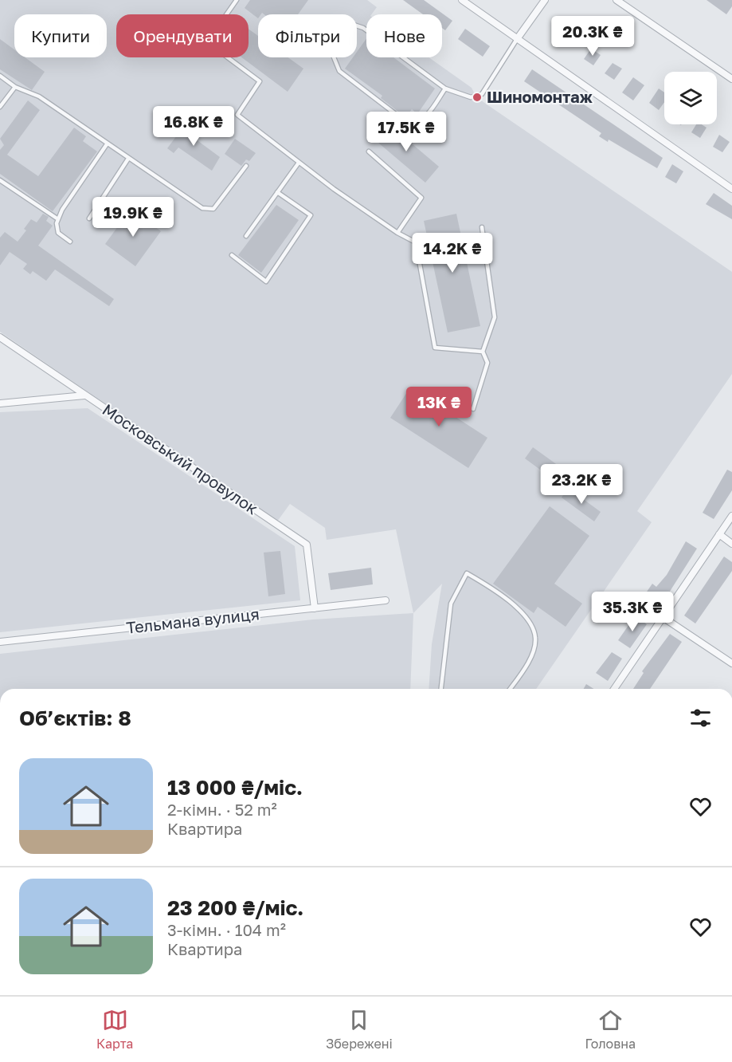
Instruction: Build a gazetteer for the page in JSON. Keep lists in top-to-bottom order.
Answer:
{
  "streets": {
    "street": ["Московський провулок", "Тельмана вулиця"]
  },
  "crossings": [
    ["Московський провулок", "Тельмана вулиця"]
  ],
  "places": ["Шиномонтаж"],
  "page": {
    "chip": [
      "Купити",
      "Орендувати",
      "Фільтри",
      "Нове"
    ],
    "price": [
      "20.3K ₴",
      "16.8K ₴",
      "17.5K ₴",
      "19.9K ₴",
      "14.2K ₴",
      "13K ₴",
      "23.2K ₴",
      "35.3K ₴"
    ],
    "heading": "Об’єктів: 8",
    "list": [
      {
        "name": "13 000 ₴/міс.",
        "note": "2-кімн. · 52 m² · Квартира"
      },
      {
        "name": "23 200 ₴/міс.",
        "note": "3-кімн. · 104 m² · Квартира"
      }
    ],
    "tabs": ["Карта", "Збережені", "Головна"]
  }
}
